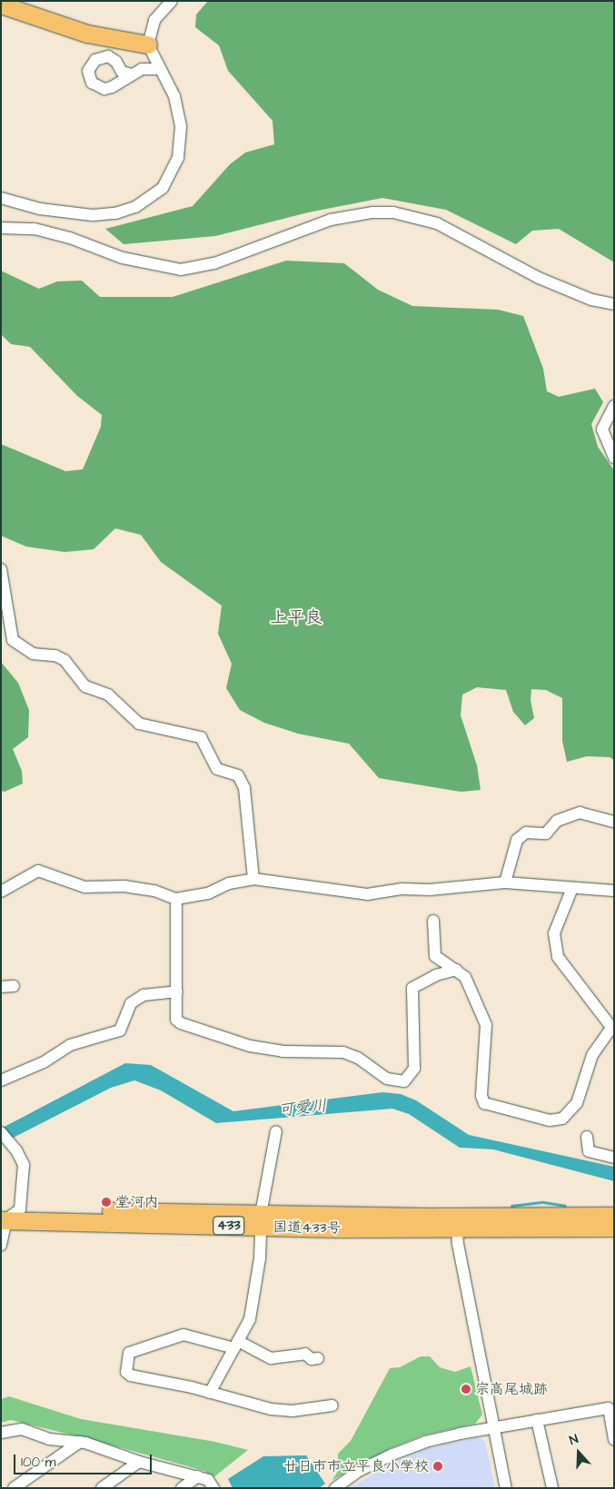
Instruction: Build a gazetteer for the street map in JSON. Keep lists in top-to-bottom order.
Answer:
{
  "streets": {
    "highway": ["433", "国道433号"]
  },
  "districts": ["上平良"],
  "water": ["可愛川"],
  "places": ["堂河内", "宗高尾城跡", "廿日市市立平良小学校"],
  "scale_bar": "100 m",
  "north": "top"
}
